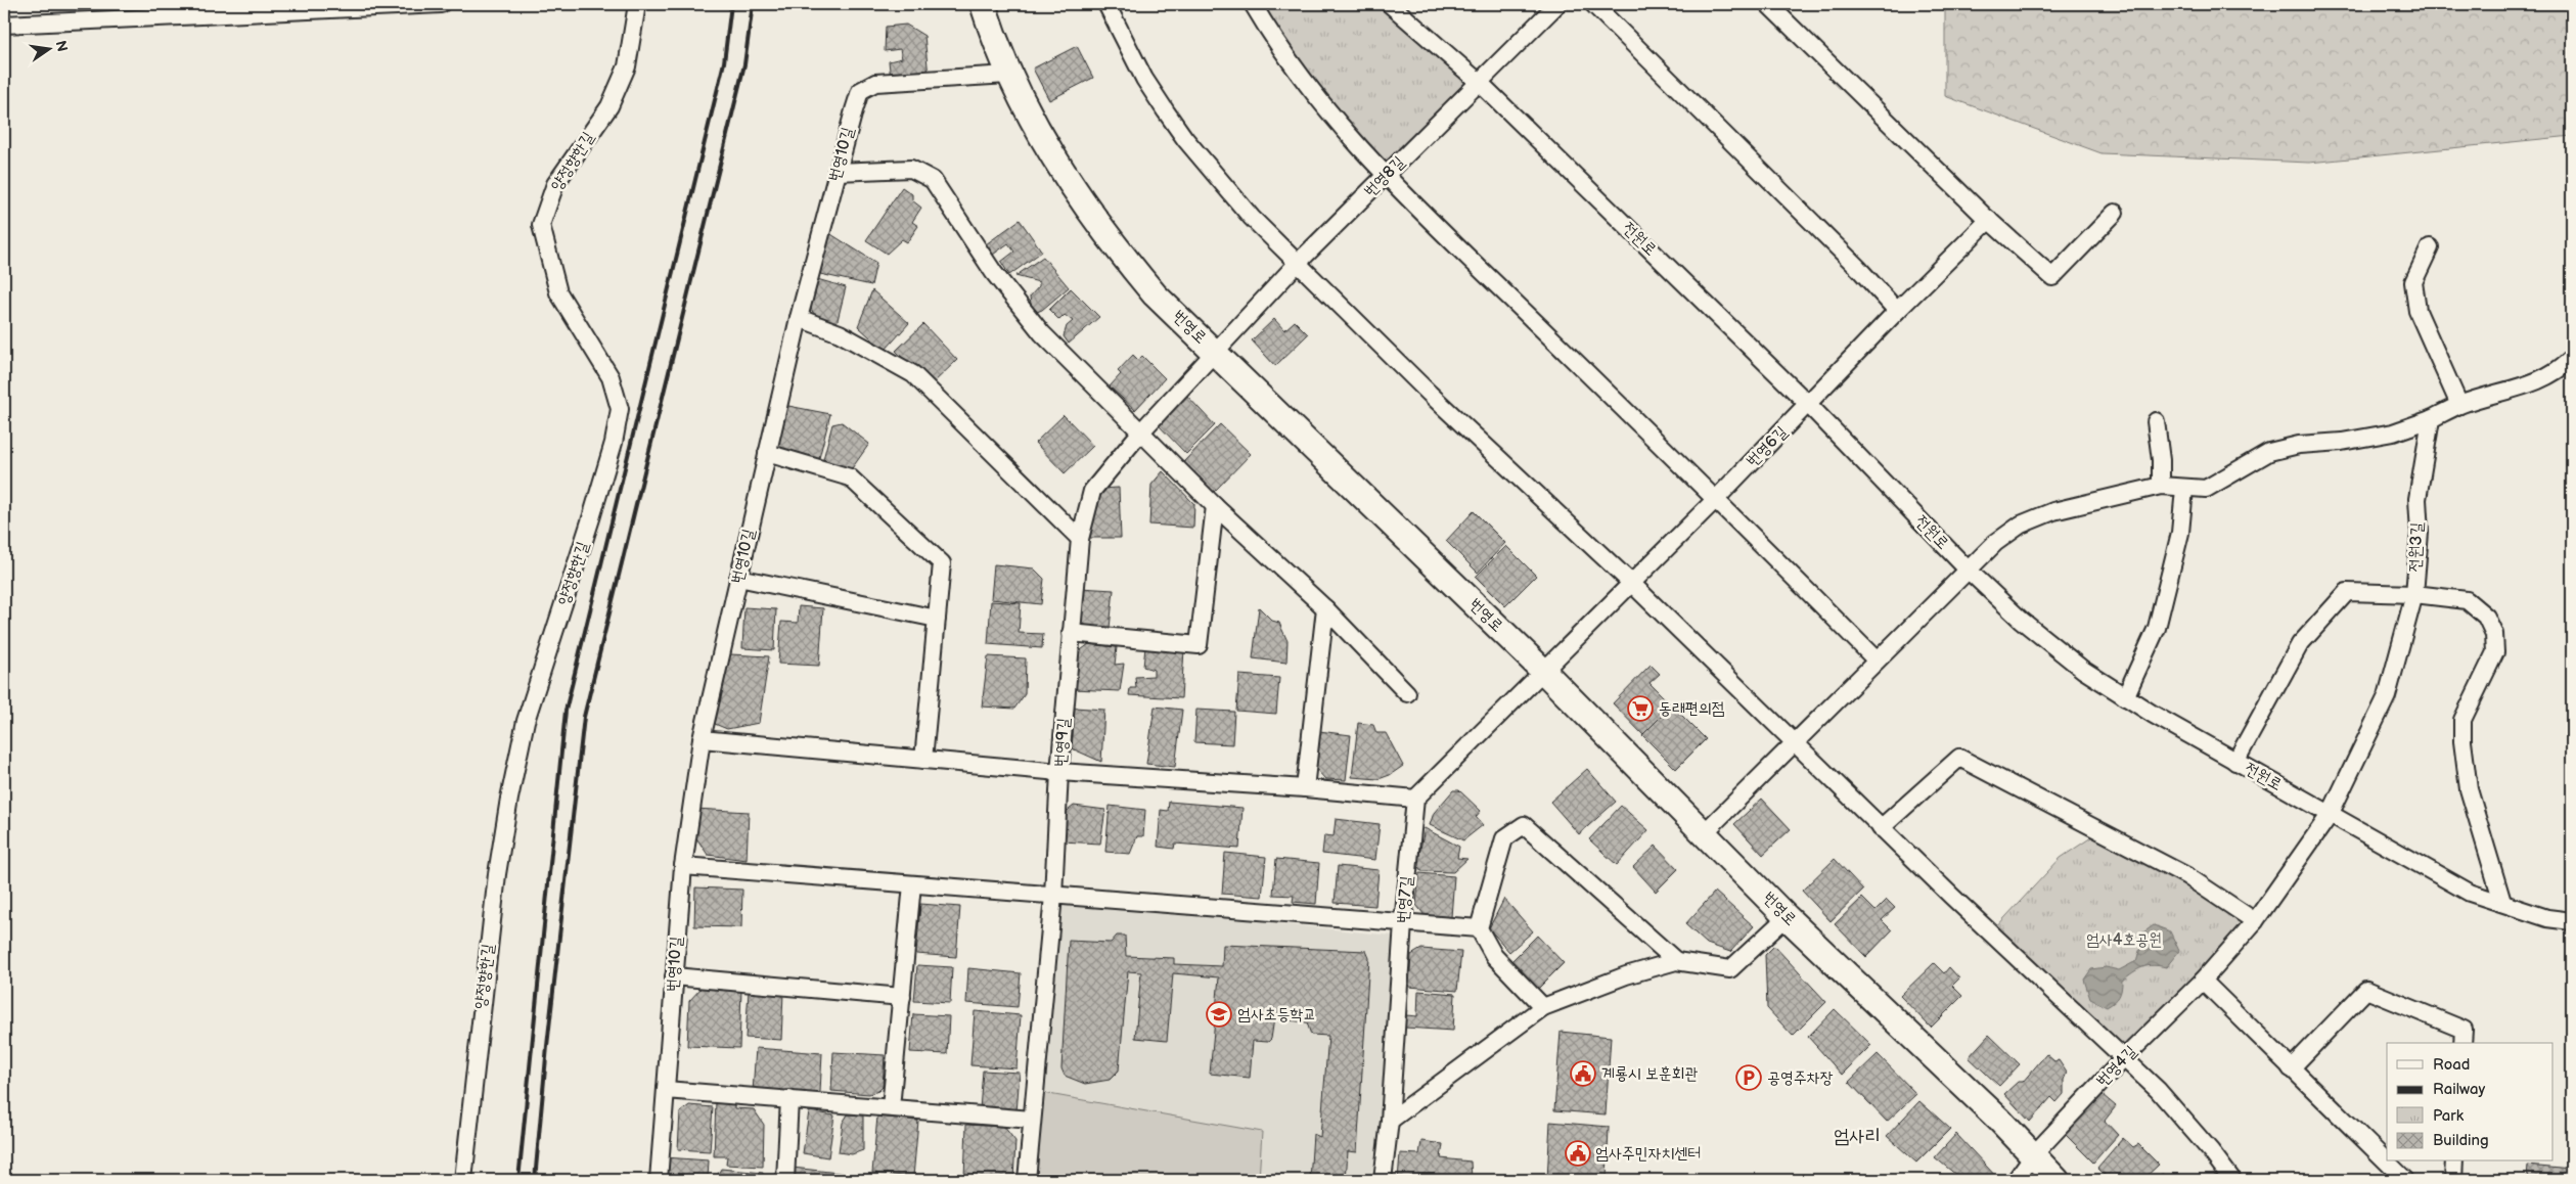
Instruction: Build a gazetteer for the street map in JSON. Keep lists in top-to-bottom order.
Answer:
{
  "streets": {
    "street": [
      "번영10길",
      "양정향한길",
      "번영8길",
      "전원로",
      "번영로",
      "번영6길",
      "전원3길",
      "번영9길",
      "번영7길",
      "번영4길"
    ]
  },
  "crossings": [
    ["번영10길", "번영로"],
    ["번영8길", "전원로"],
    ["번영8길", "번영로"],
    ["번영8길", "번영9길"],
    ["전원로", "번영6길"],
    ["전원로", "전원3길"],
    ["전원로", "번영4길"],
    ["번영로", "번영6길"],
    ["번영로", "번영9길"],
    ["번영로", "번영4길"],
    ["전원3길", "번영4길"]
  ],
  "districts": ["엄사리"],
  "parks": ["엄사4호공원"],
  "places": {
    "supermarket": ["동래편의점"],
    "school or university": ["엄사초등학교"],
    "public building": ["계룡시 보훈회관", "엄사주민자치센터"],
    "parking": ["공영주차장"]
  },
  "legend": [
    "Road",
    "Railway",
    "Park",
    "Building"
  ],
  "north": "right"
}
